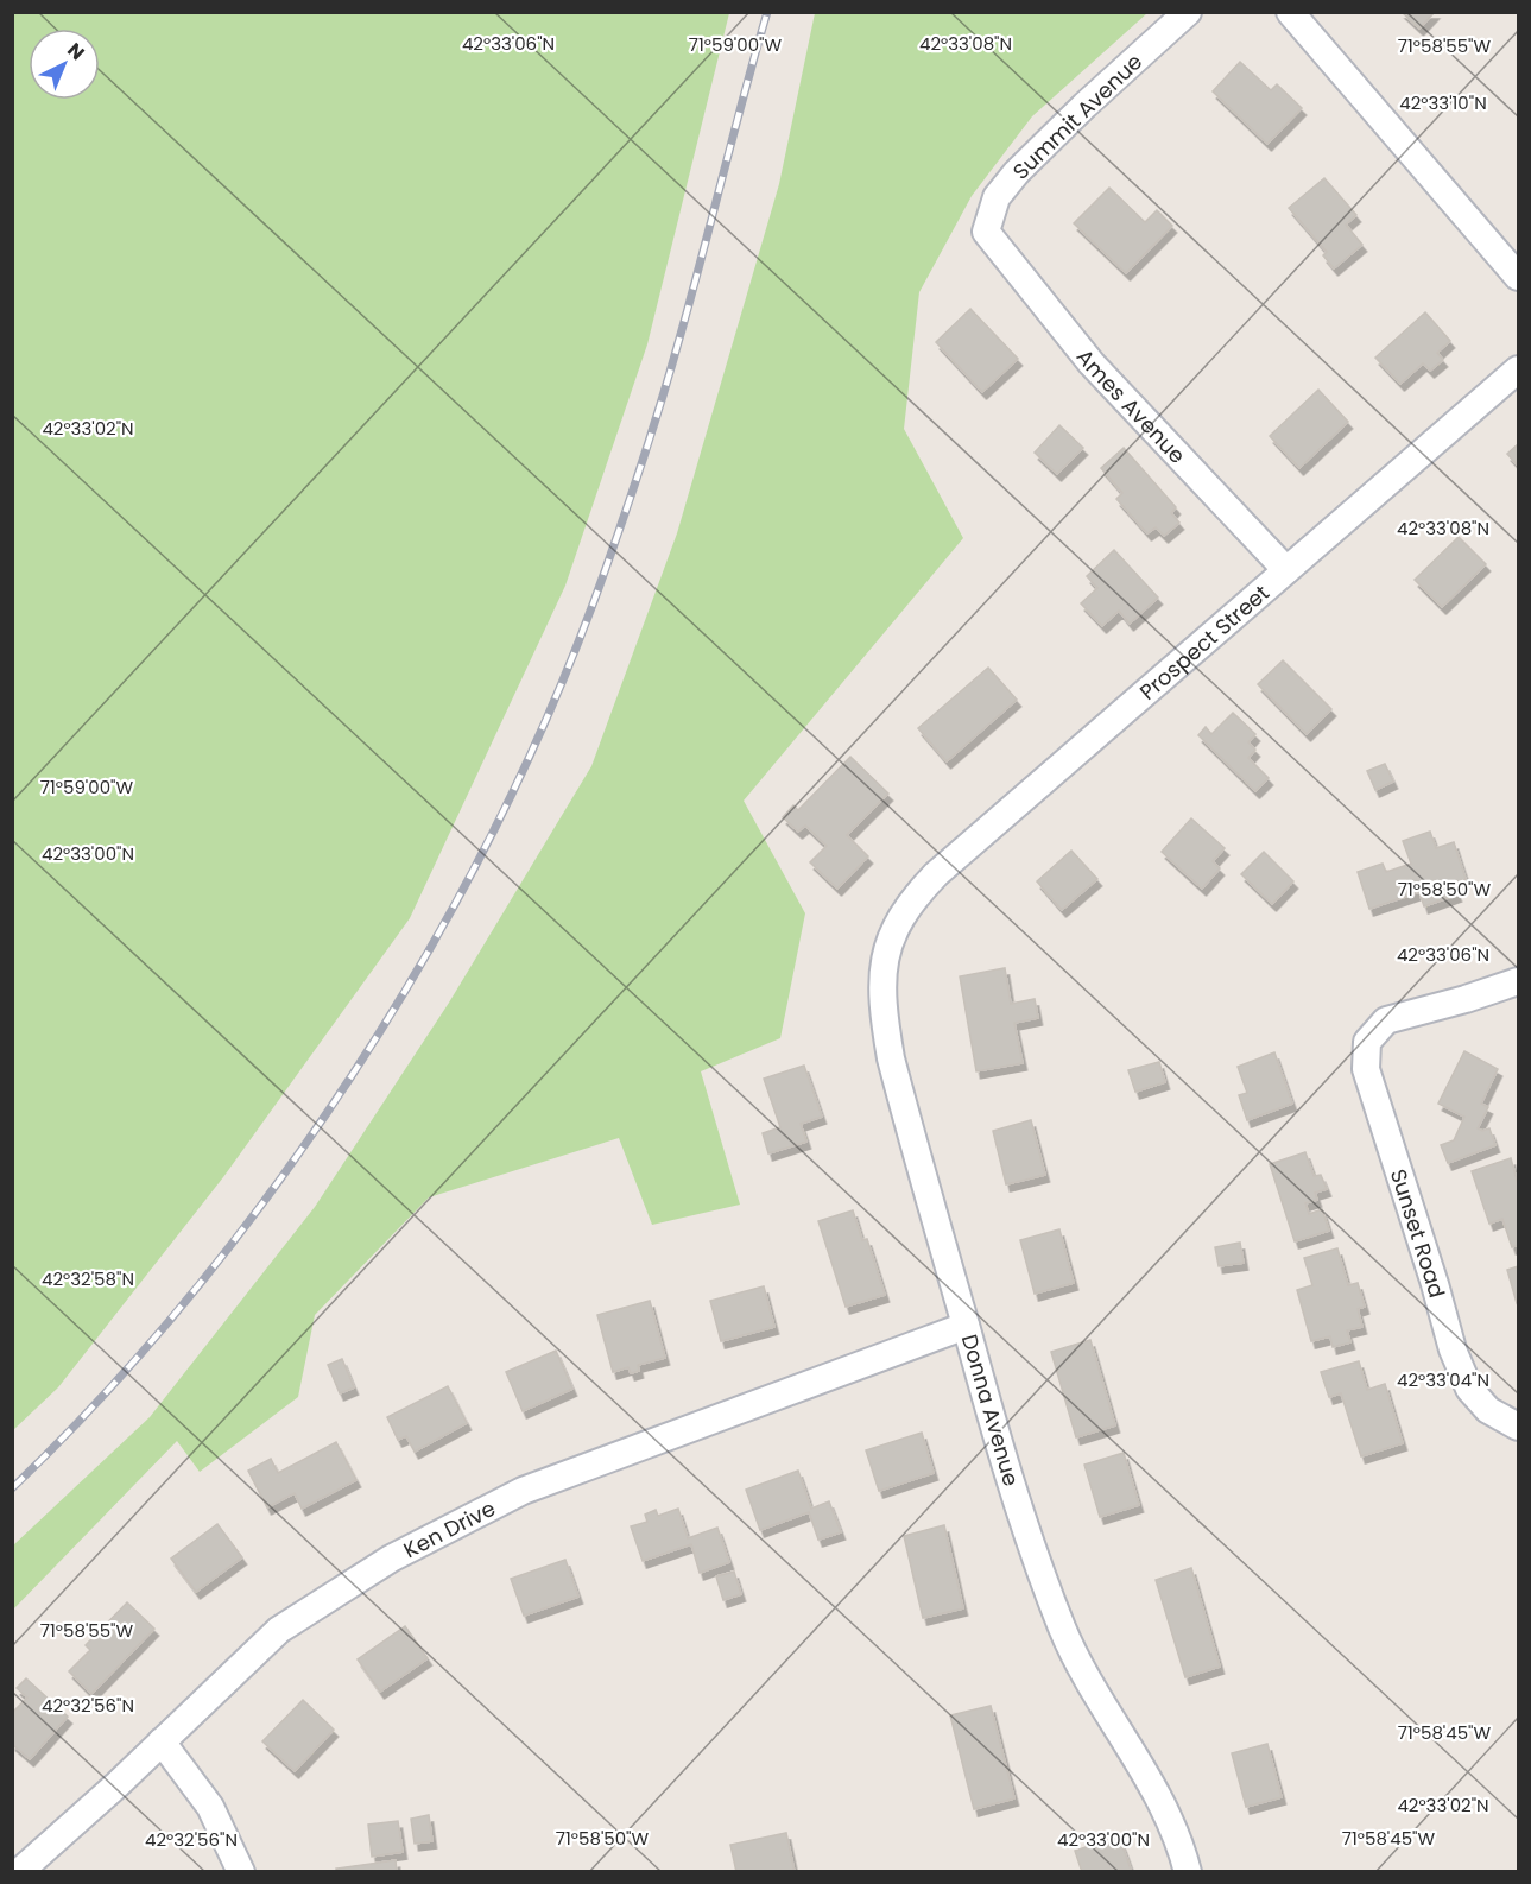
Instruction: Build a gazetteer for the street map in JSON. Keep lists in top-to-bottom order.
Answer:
{
  "streets": {
    "street": [
      "Summit Avenue",
      "Ames Avenue",
      "Prospect Street",
      "Sunset Road",
      "Donna Avenue",
      "Ken Drive"
    ]
  },
  "crossings": [
    ["Summit Avenue", "Ames Avenue"],
    ["Ames Avenue", "Prospect Street"],
    ["Prospect Street", "Donna Avenue"],
    ["Donna Avenue", "Ken Drive"]
  ],
  "north": "top right",
  "coordinates": [
    "42°33'06\"N",
    "42°33'08\"N",
    "71°59'00\"W",
    "71°58'55\"W",
    "42°33'10\"N",
    "42°33'02\"N",
    "42°33'00\"N",
    "71°58'50\"W",
    "42°32'58\"N",
    "42°33'04\"N",
    "42°32'56\"N",
    "71°58'45\"W"
  ]
}
